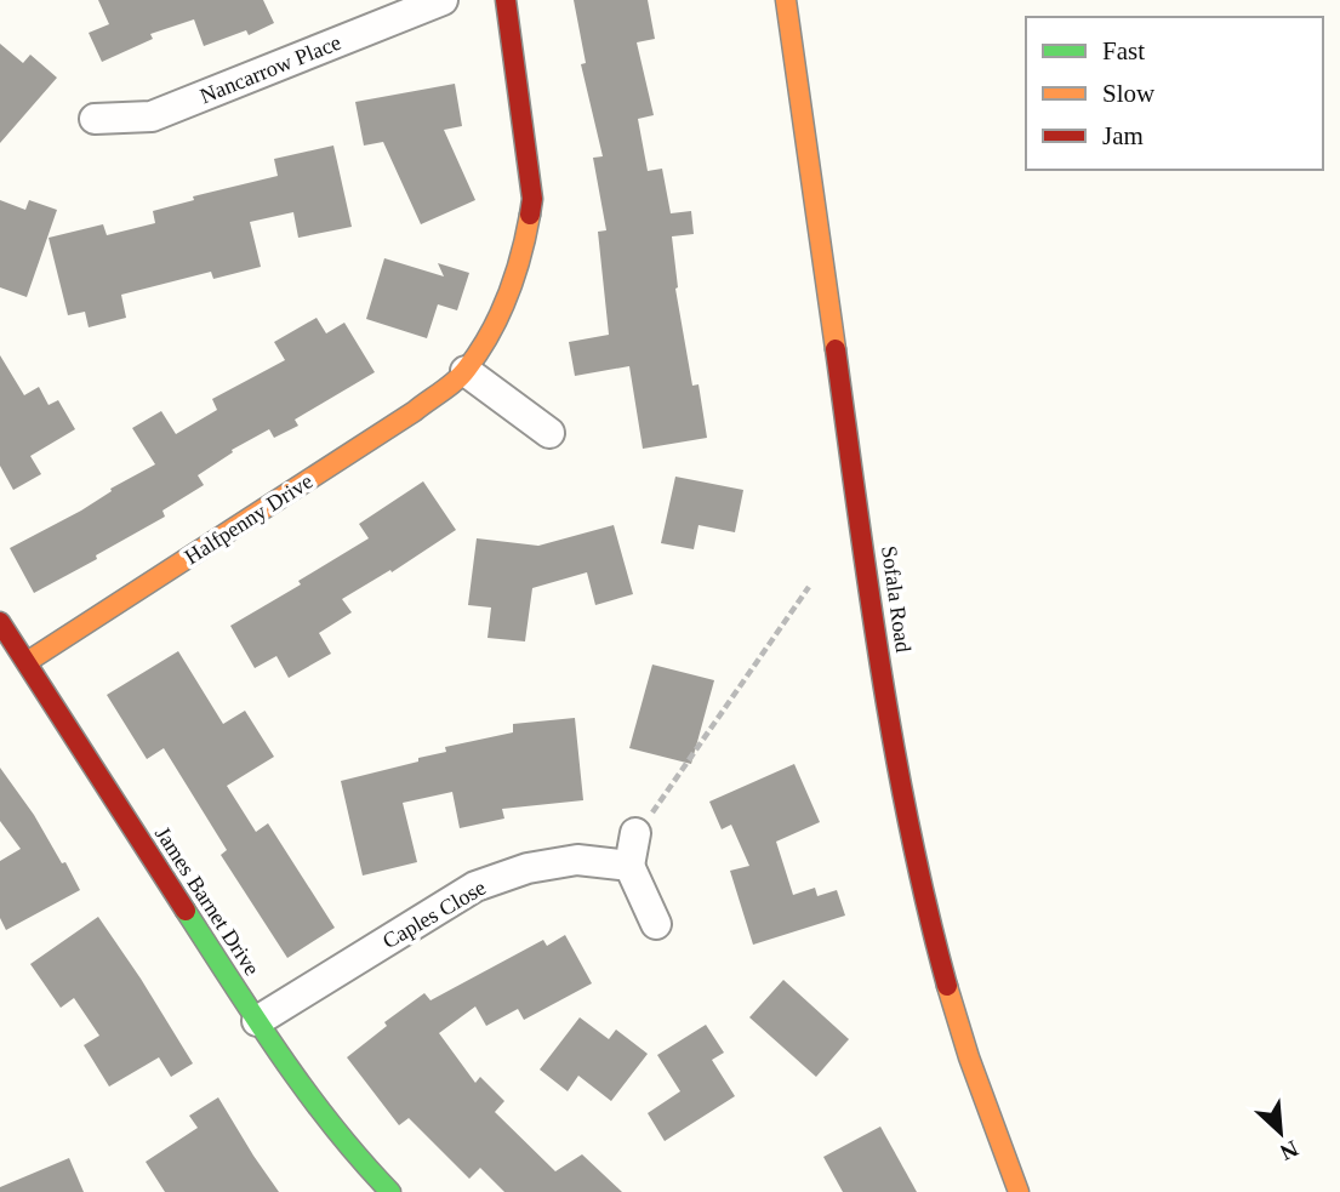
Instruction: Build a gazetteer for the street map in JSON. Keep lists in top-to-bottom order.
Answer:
{
  "streets": {
    "street": [
      "Nancarrow Place",
      "Halfpenny Drive",
      "Sofala Road",
      "James Barnet Drive",
      "Caples Close"
    ]
  },
  "crossings": [
    ["Halfpenny Drive", "James Barnet Drive"],
    ["James Barnet Drive", "Caples Close"]
  ],
  "legend": ["Fast", "Slow", "Jam"],
  "north": "bottom right"
}
